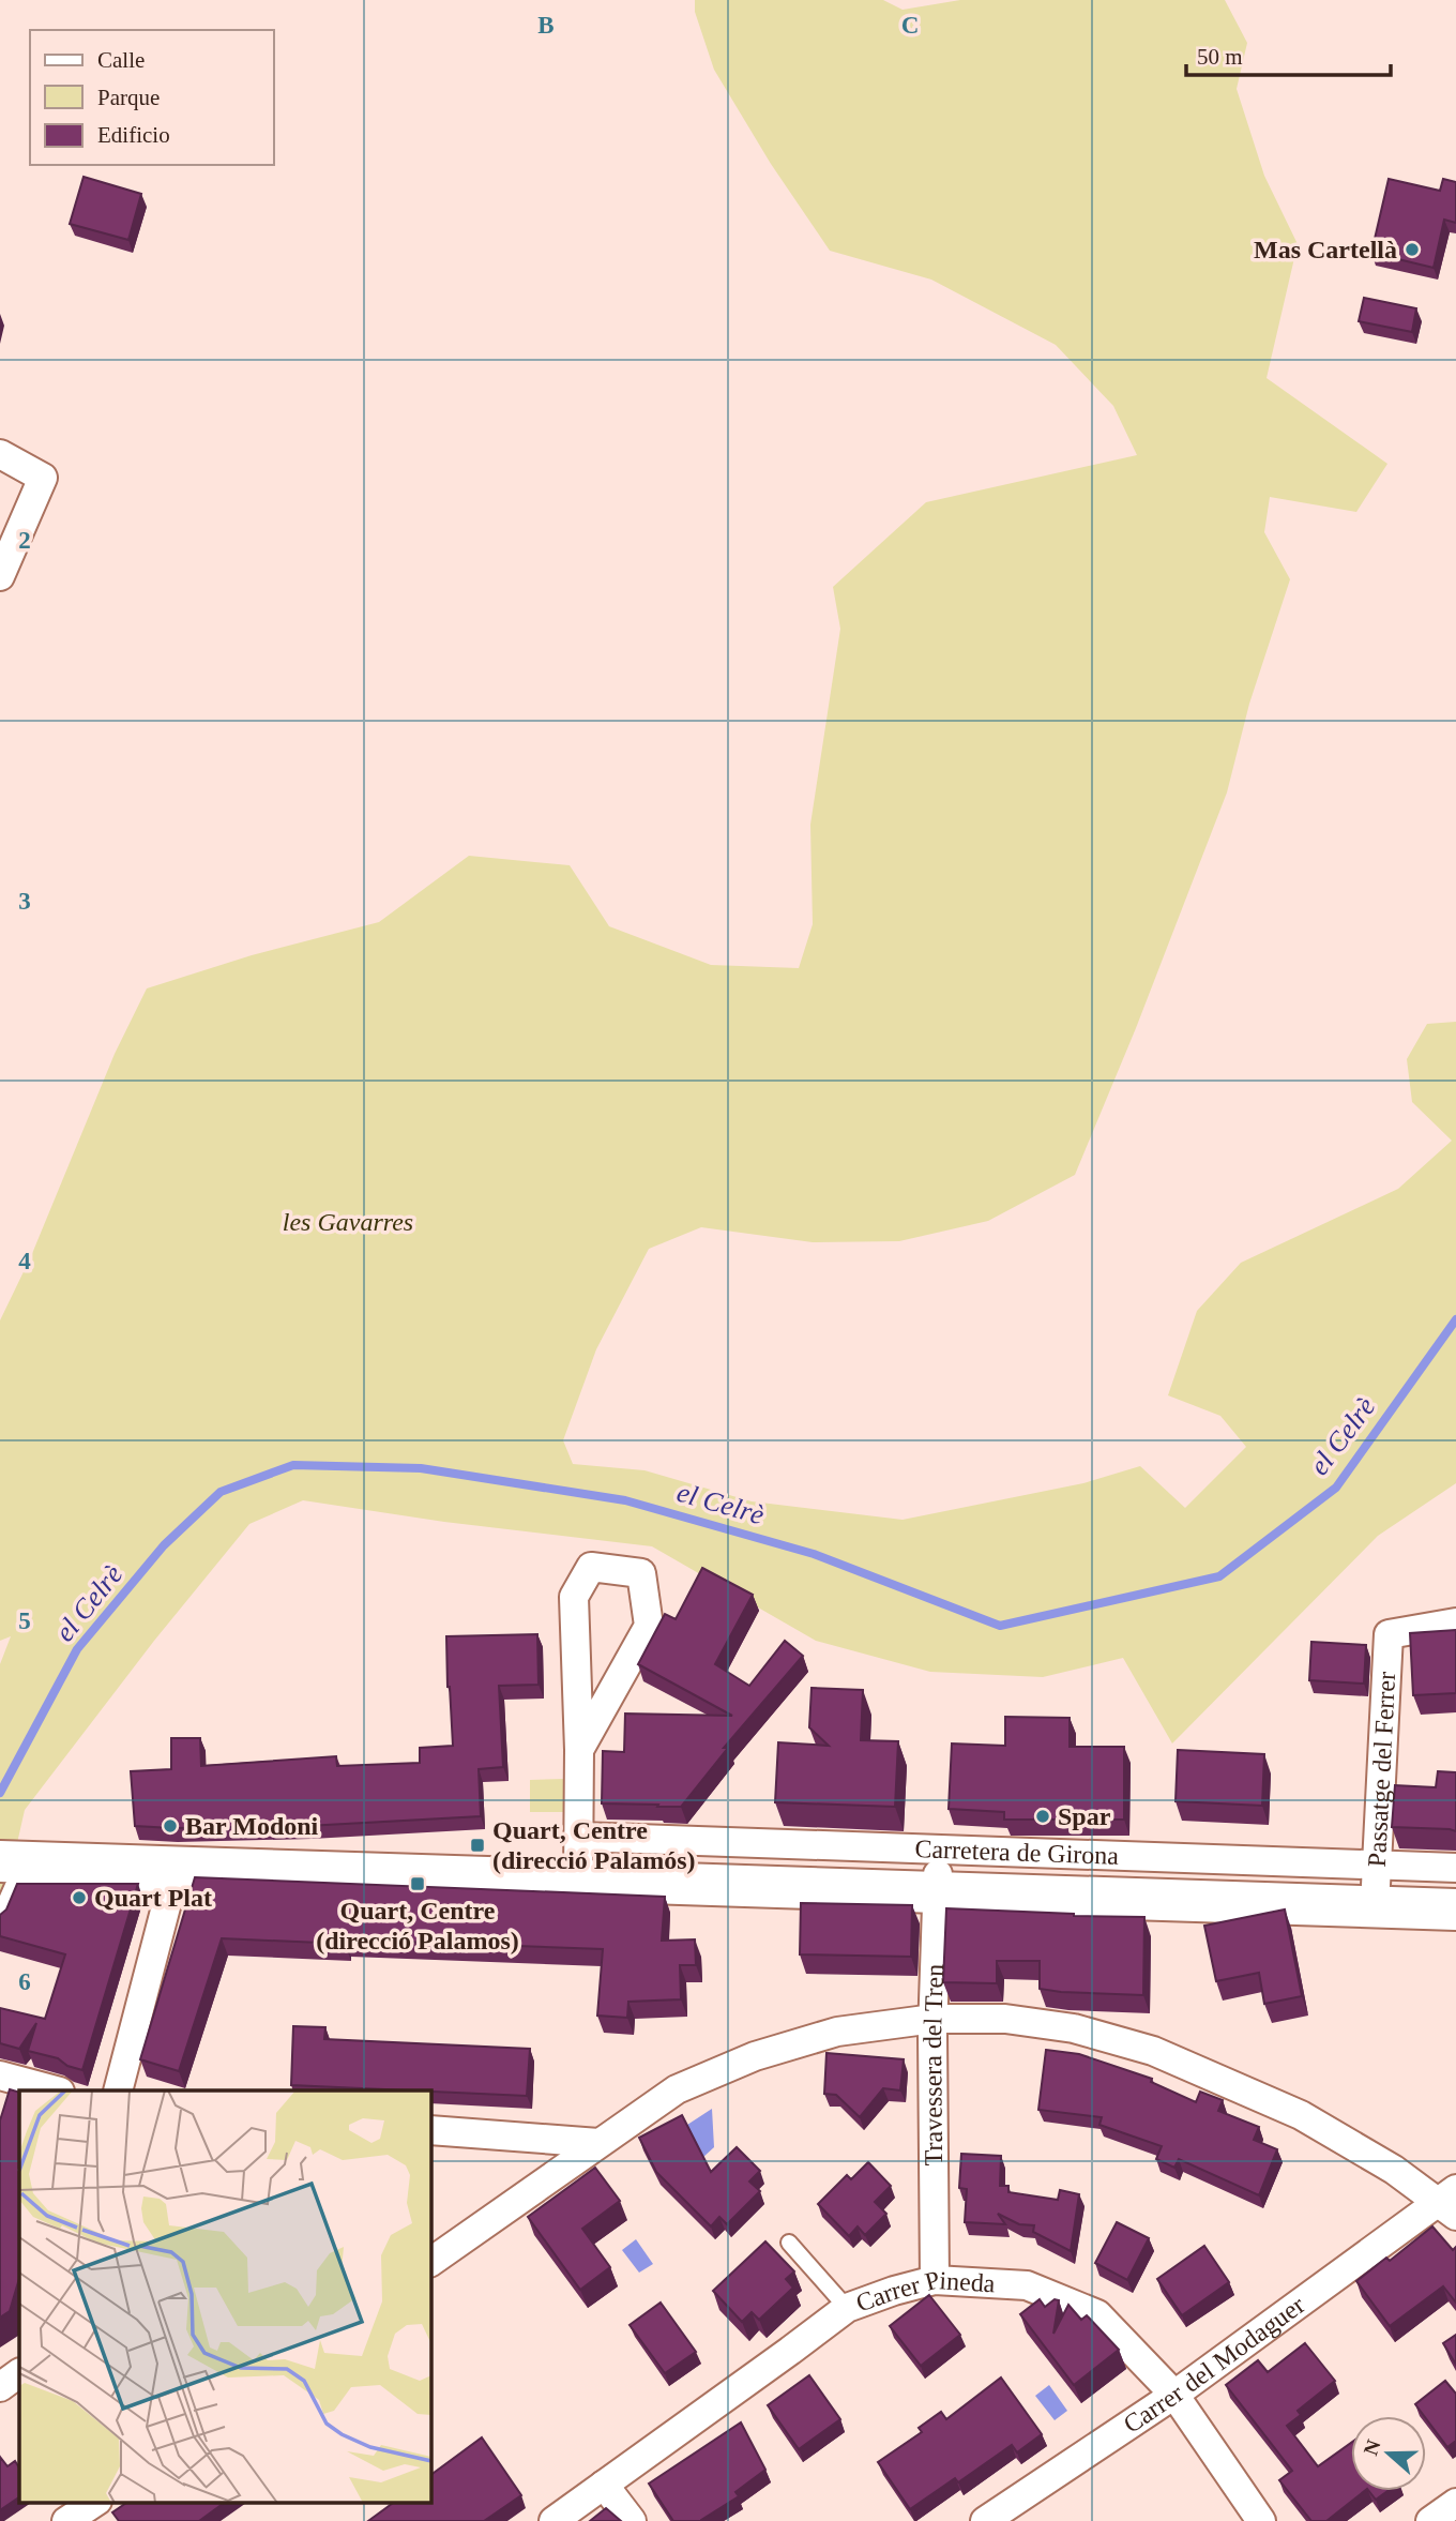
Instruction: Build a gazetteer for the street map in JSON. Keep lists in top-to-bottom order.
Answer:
{
  "streets": {
    "street": [
      "Passatge del Ferrer",
      "Carretera de Girona",
      "Travessera del Tren",
      "Carrer Pineda",
      "Carrer del Modaguer"
    ]
  },
  "crossings": [
    ["Passatge del Ferrer", "Carretera de Girona"],
    ["Carretera de Girona", "Travessera del Tren"],
    ["Travessera del Tren", "Carrer Pineda"],
    ["Carrer Pineda", "Carrer del Modaguer"]
  ],
  "water": ["el Celrè"],
  "parks": ["les Gavarres"],
  "places": {
    "other": [
      "Mas Cartellà",
      "Spar",
      "Bar Modoni",
      "Quart Plat"
    ],
    "transit": ["Quart, Centre (direcció Palamós)", "Quart, Centre (direcció Palamos)"]
  },
  "legend": ["Calle", "Parque", "Edificio"],
  "scale_bar": "50 m",
  "north": "left",
  "grid": {
    "columns": ["B", "C"],
    "rows": [
      "2",
      "3",
      "4",
      "5",
      "6"
    ]
  }
}
